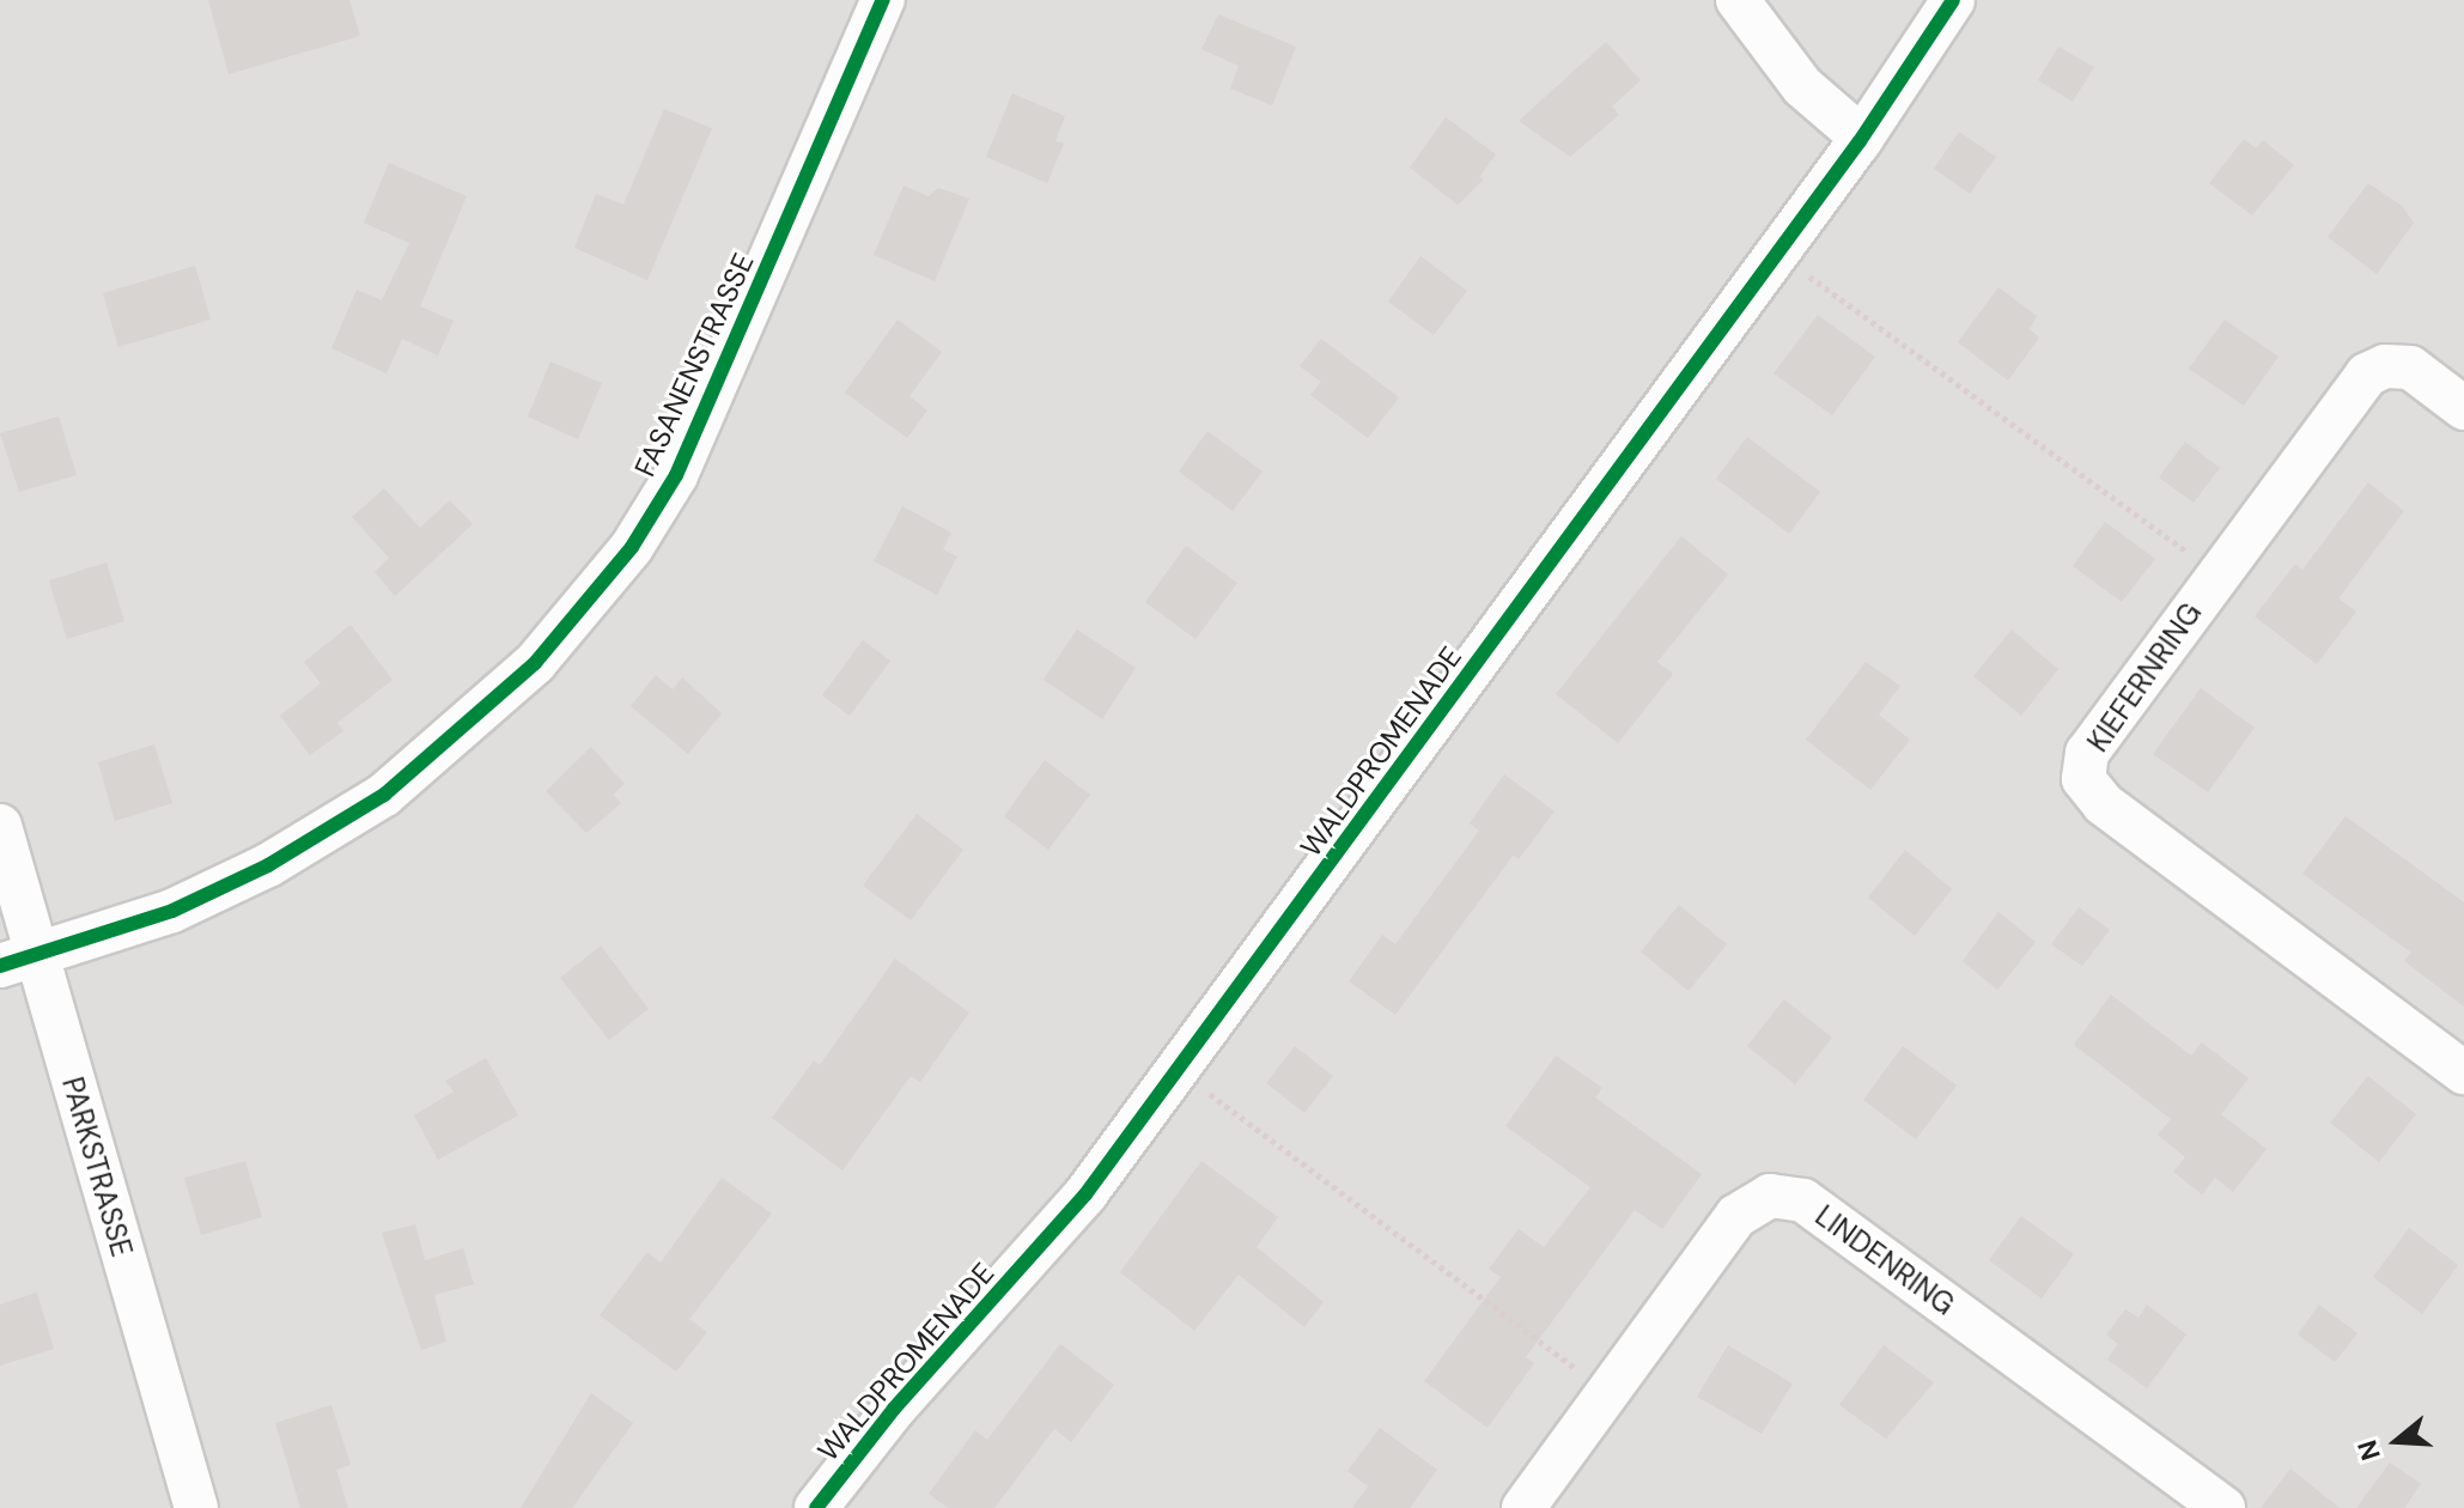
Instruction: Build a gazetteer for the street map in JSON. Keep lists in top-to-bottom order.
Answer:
{
  "streets": {
    "street": [
      "FASANENSTRASSE",
      "KIEFERNRING",
      "WALDPROMENADE",
      "PARKSTRASSE",
      "LINDENRING"
    ]
  },
  "crossings": [
    ["FASANENSTRASSE", "PARKSTRASSE"]
  ],
  "north": "left"
}
